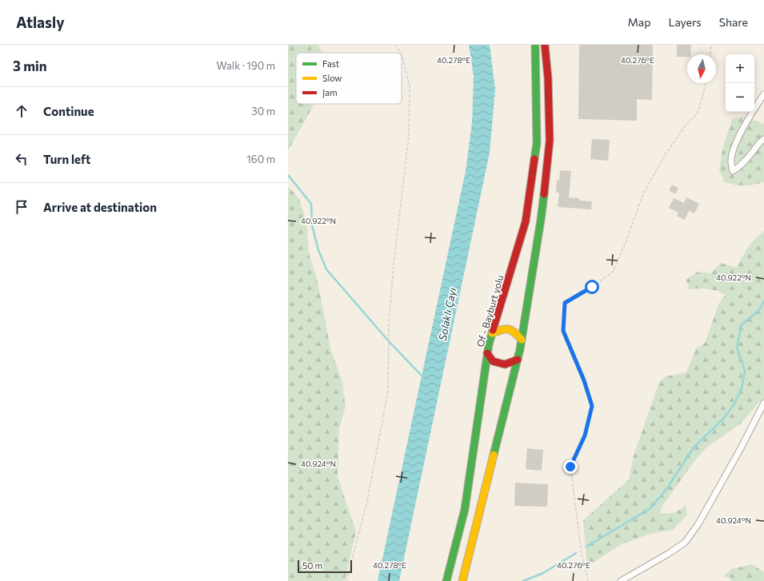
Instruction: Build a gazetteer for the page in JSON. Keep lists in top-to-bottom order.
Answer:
{
  "streets": {
    "highway": ["Of - Bayburt yolu"]
  },
  "water": ["Solaklı Çayı"],
  "legend": ["Fast", "Slow", "Jam"],
  "scale_bar": "50 m",
  "north": "bottom",
  "page": {
    "header": "Atlasly",
    "nav": ["Map", "Layers", "Share"],
    "heading": ["3 min", "Walk · 190 m"],
    "map_buttons": ["+", "−"],
    "list": [
      ["Continue", "30 m"],
      ["Turn left", "160 m"],
      "Arrive at destination"
    ],
    "scale": "50 m"
  },
  "coordinates": [
    "40.278°E",
    "40.276°E",
    "40.922°N",
    "40.924°N"
  ]
}
